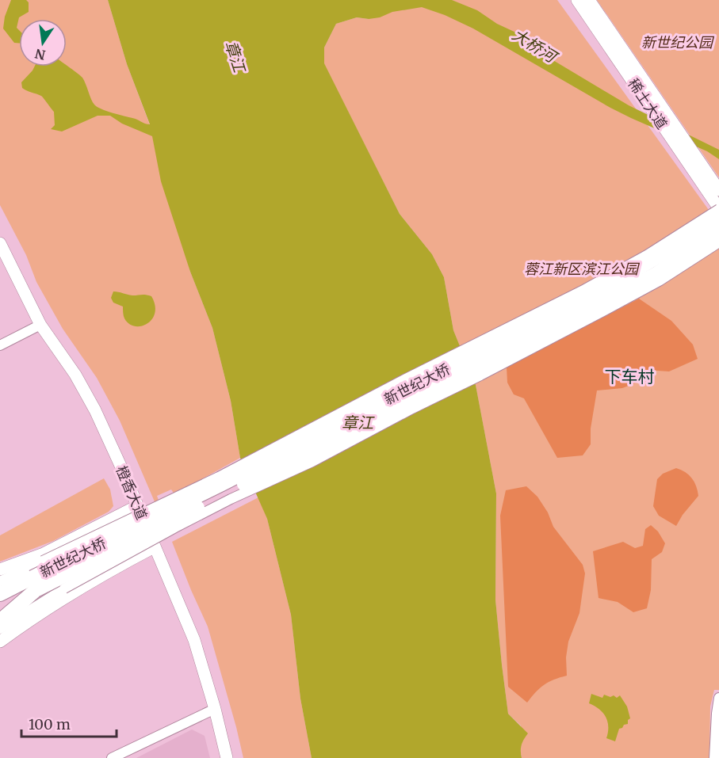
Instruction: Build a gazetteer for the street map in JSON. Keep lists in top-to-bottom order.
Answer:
{
  "streets": {
    "highway": ["新世纪大桥"],
    "main road": ["稀土大道", "橙香大道"]
  },
  "districts": ["下车村"],
  "water": ["大桥河", "章江"],
  "parks": ["新世纪公园", "蓉江新区滨江公园"],
  "scale_bar": "100 m",
  "north": "bottom"
}
